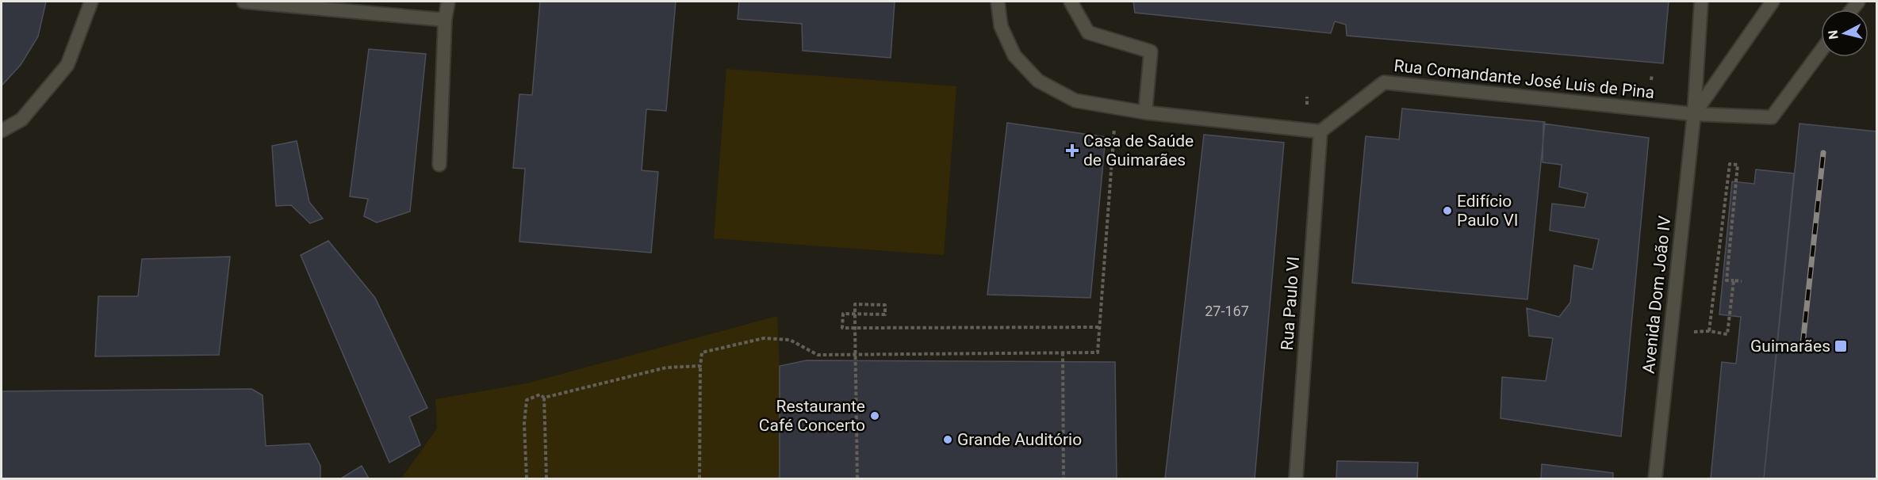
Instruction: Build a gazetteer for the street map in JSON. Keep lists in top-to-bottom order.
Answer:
{
  "streets": {
    "street": ["Rua Comandante José Luis de Pina", "Avenida Dom João IV", "Rua Paulo VI"]
  },
  "crossings": [
    ["Rua Comandante José Luis de Pina", "Avenida Dom João IV"],
    ["Rua Comandante José Luis de Pina", "Rua Paulo VI"]
  ],
  "places": {
    "health": ["Casa de Saúde de Guimarães"],
    "other": ["Edifício Paulo VI", "Restaurante Café Concerto", "Grande Auditório"],
    "transit": ["Guimarães"]
  },
  "house_numbers": ["27-167"],
  "north": "left"
}
